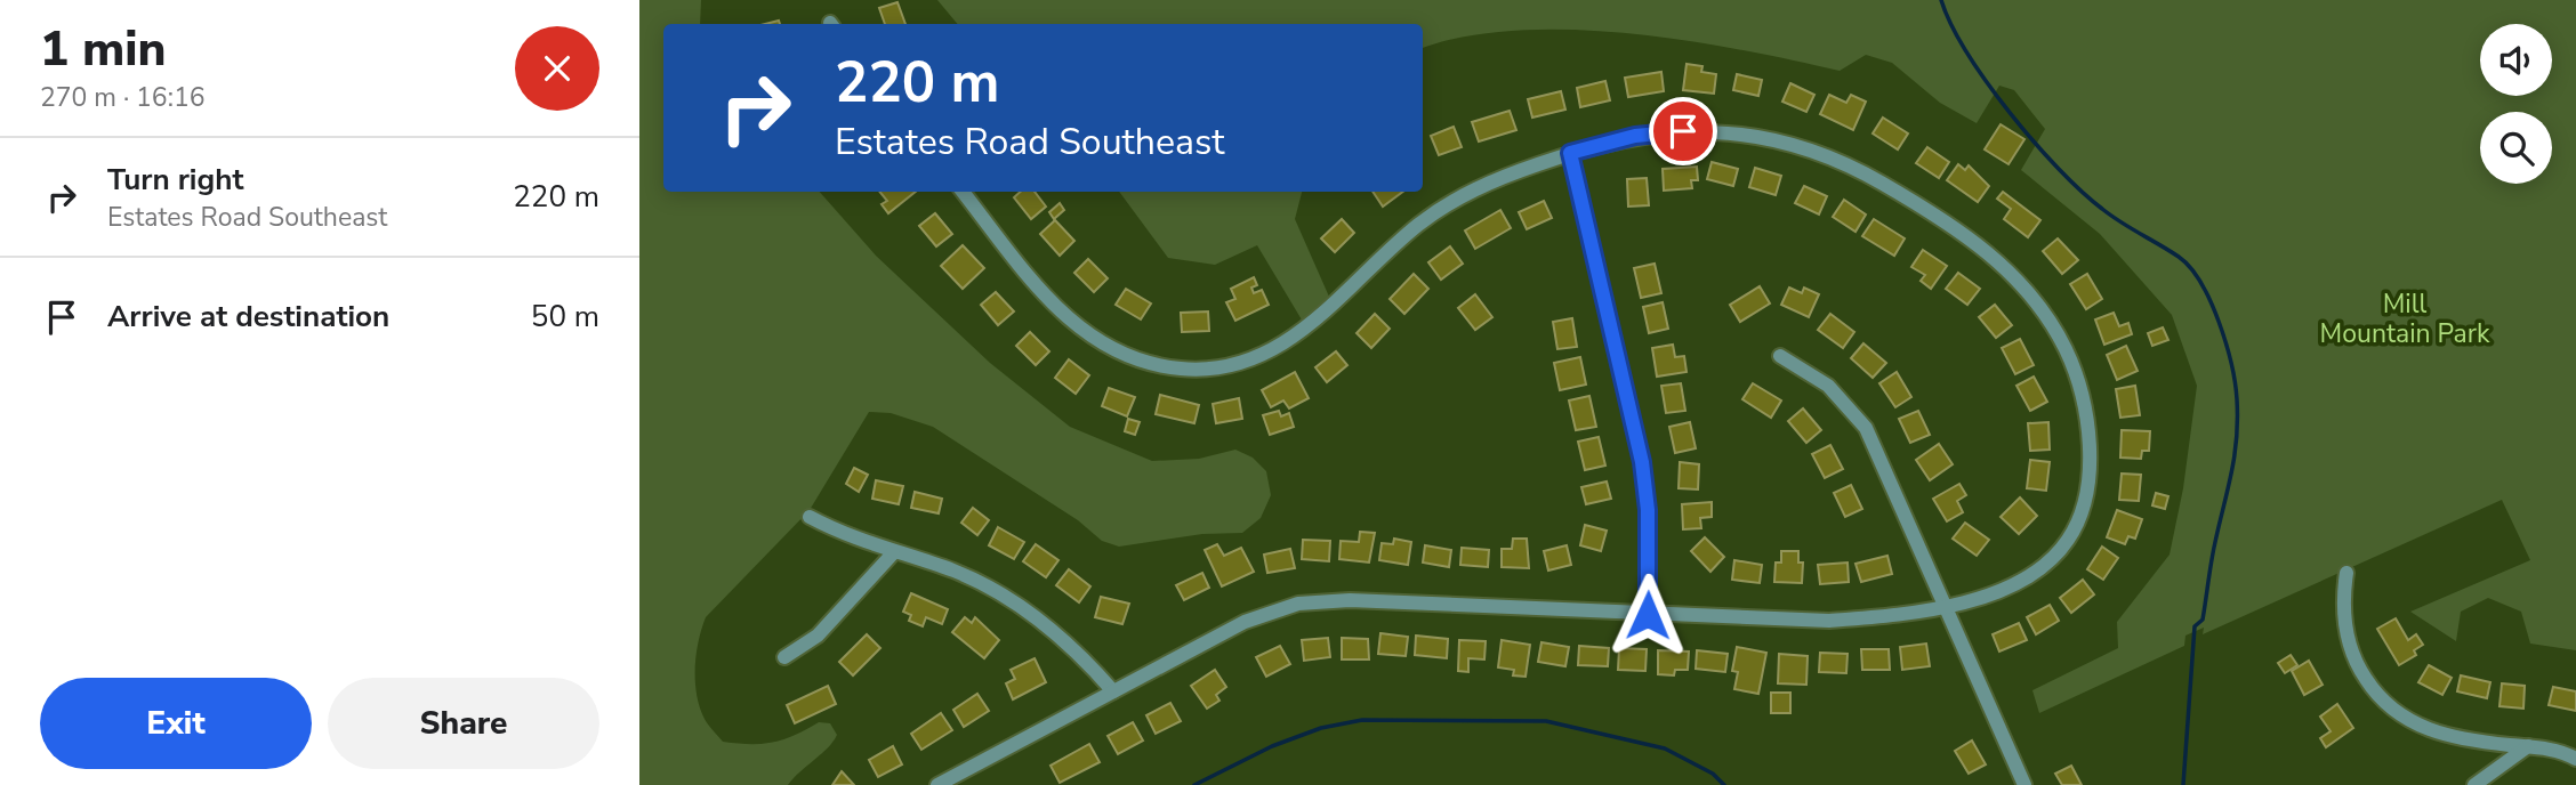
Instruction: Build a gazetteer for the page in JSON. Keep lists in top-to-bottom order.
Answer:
{
  "parks": ["Mill Mountain Park"],
  "page": {
    "heading": ["1 min", "270 m · 16:16"],
    "turn": ["220 m", "Estates Road Southeast"],
    "list": [
      {
        "name": "Turn right",
        "note": "Estates Road Southeast",
        "value": "220 m"
      },
      {
        "name": "Arrive at destination",
        "value": "50 m"
      }
    ],
    "buttons": ["Exit", "Share"]
  }
}
